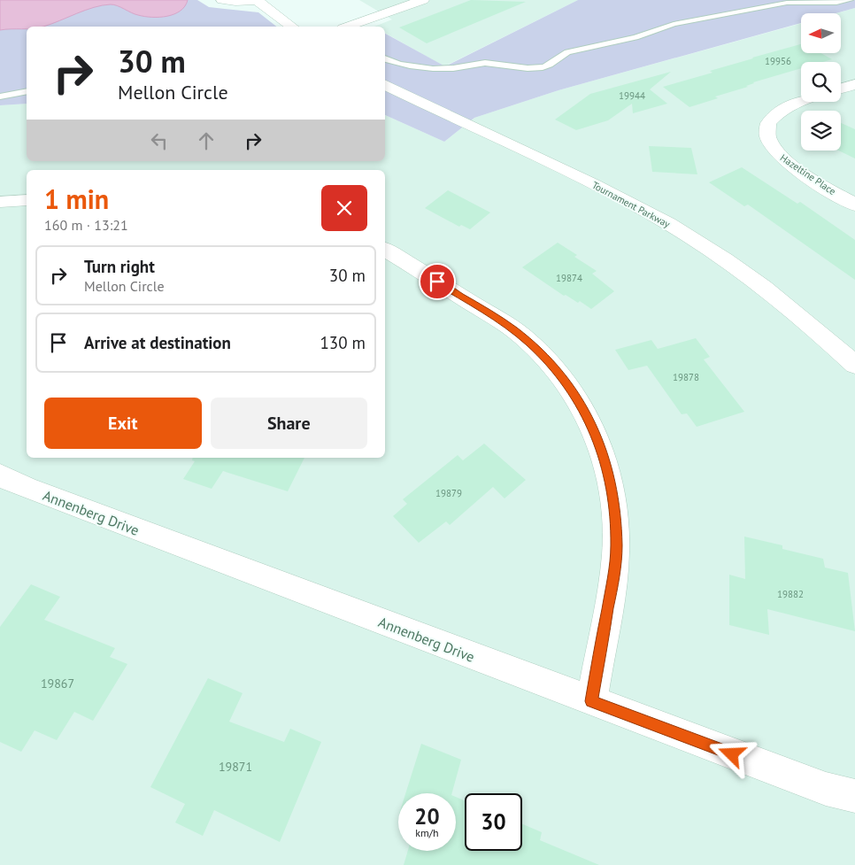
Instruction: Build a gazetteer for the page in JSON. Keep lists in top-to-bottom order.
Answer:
{
  "streets": {
    "street": ["Hazeltine Place", "Tournament Parkway", "Annenberg Drive"]
  },
  "house_numbers": [
    "19956",
    "19944",
    "19874",
    "19878",
    "19879",
    "19882",
    "19867",
    "19871"
  ],
  "north": "left",
  "page": {
    "turn": ["30 m", "Mellon Circle"],
    "heading": ["1 min", "160 m · 13:21"],
    "list": [
      {
        "name": "Turn right",
        "note": "Mellon Circle",
        "value": "30 m"
      },
      {
        "name": "Arrive at destination",
        "value": "130 m"
      }
    ],
    "buttons": ["Exit", "Share"],
    "speed": "20 km/h",
    "limit": "30"
  }
}
